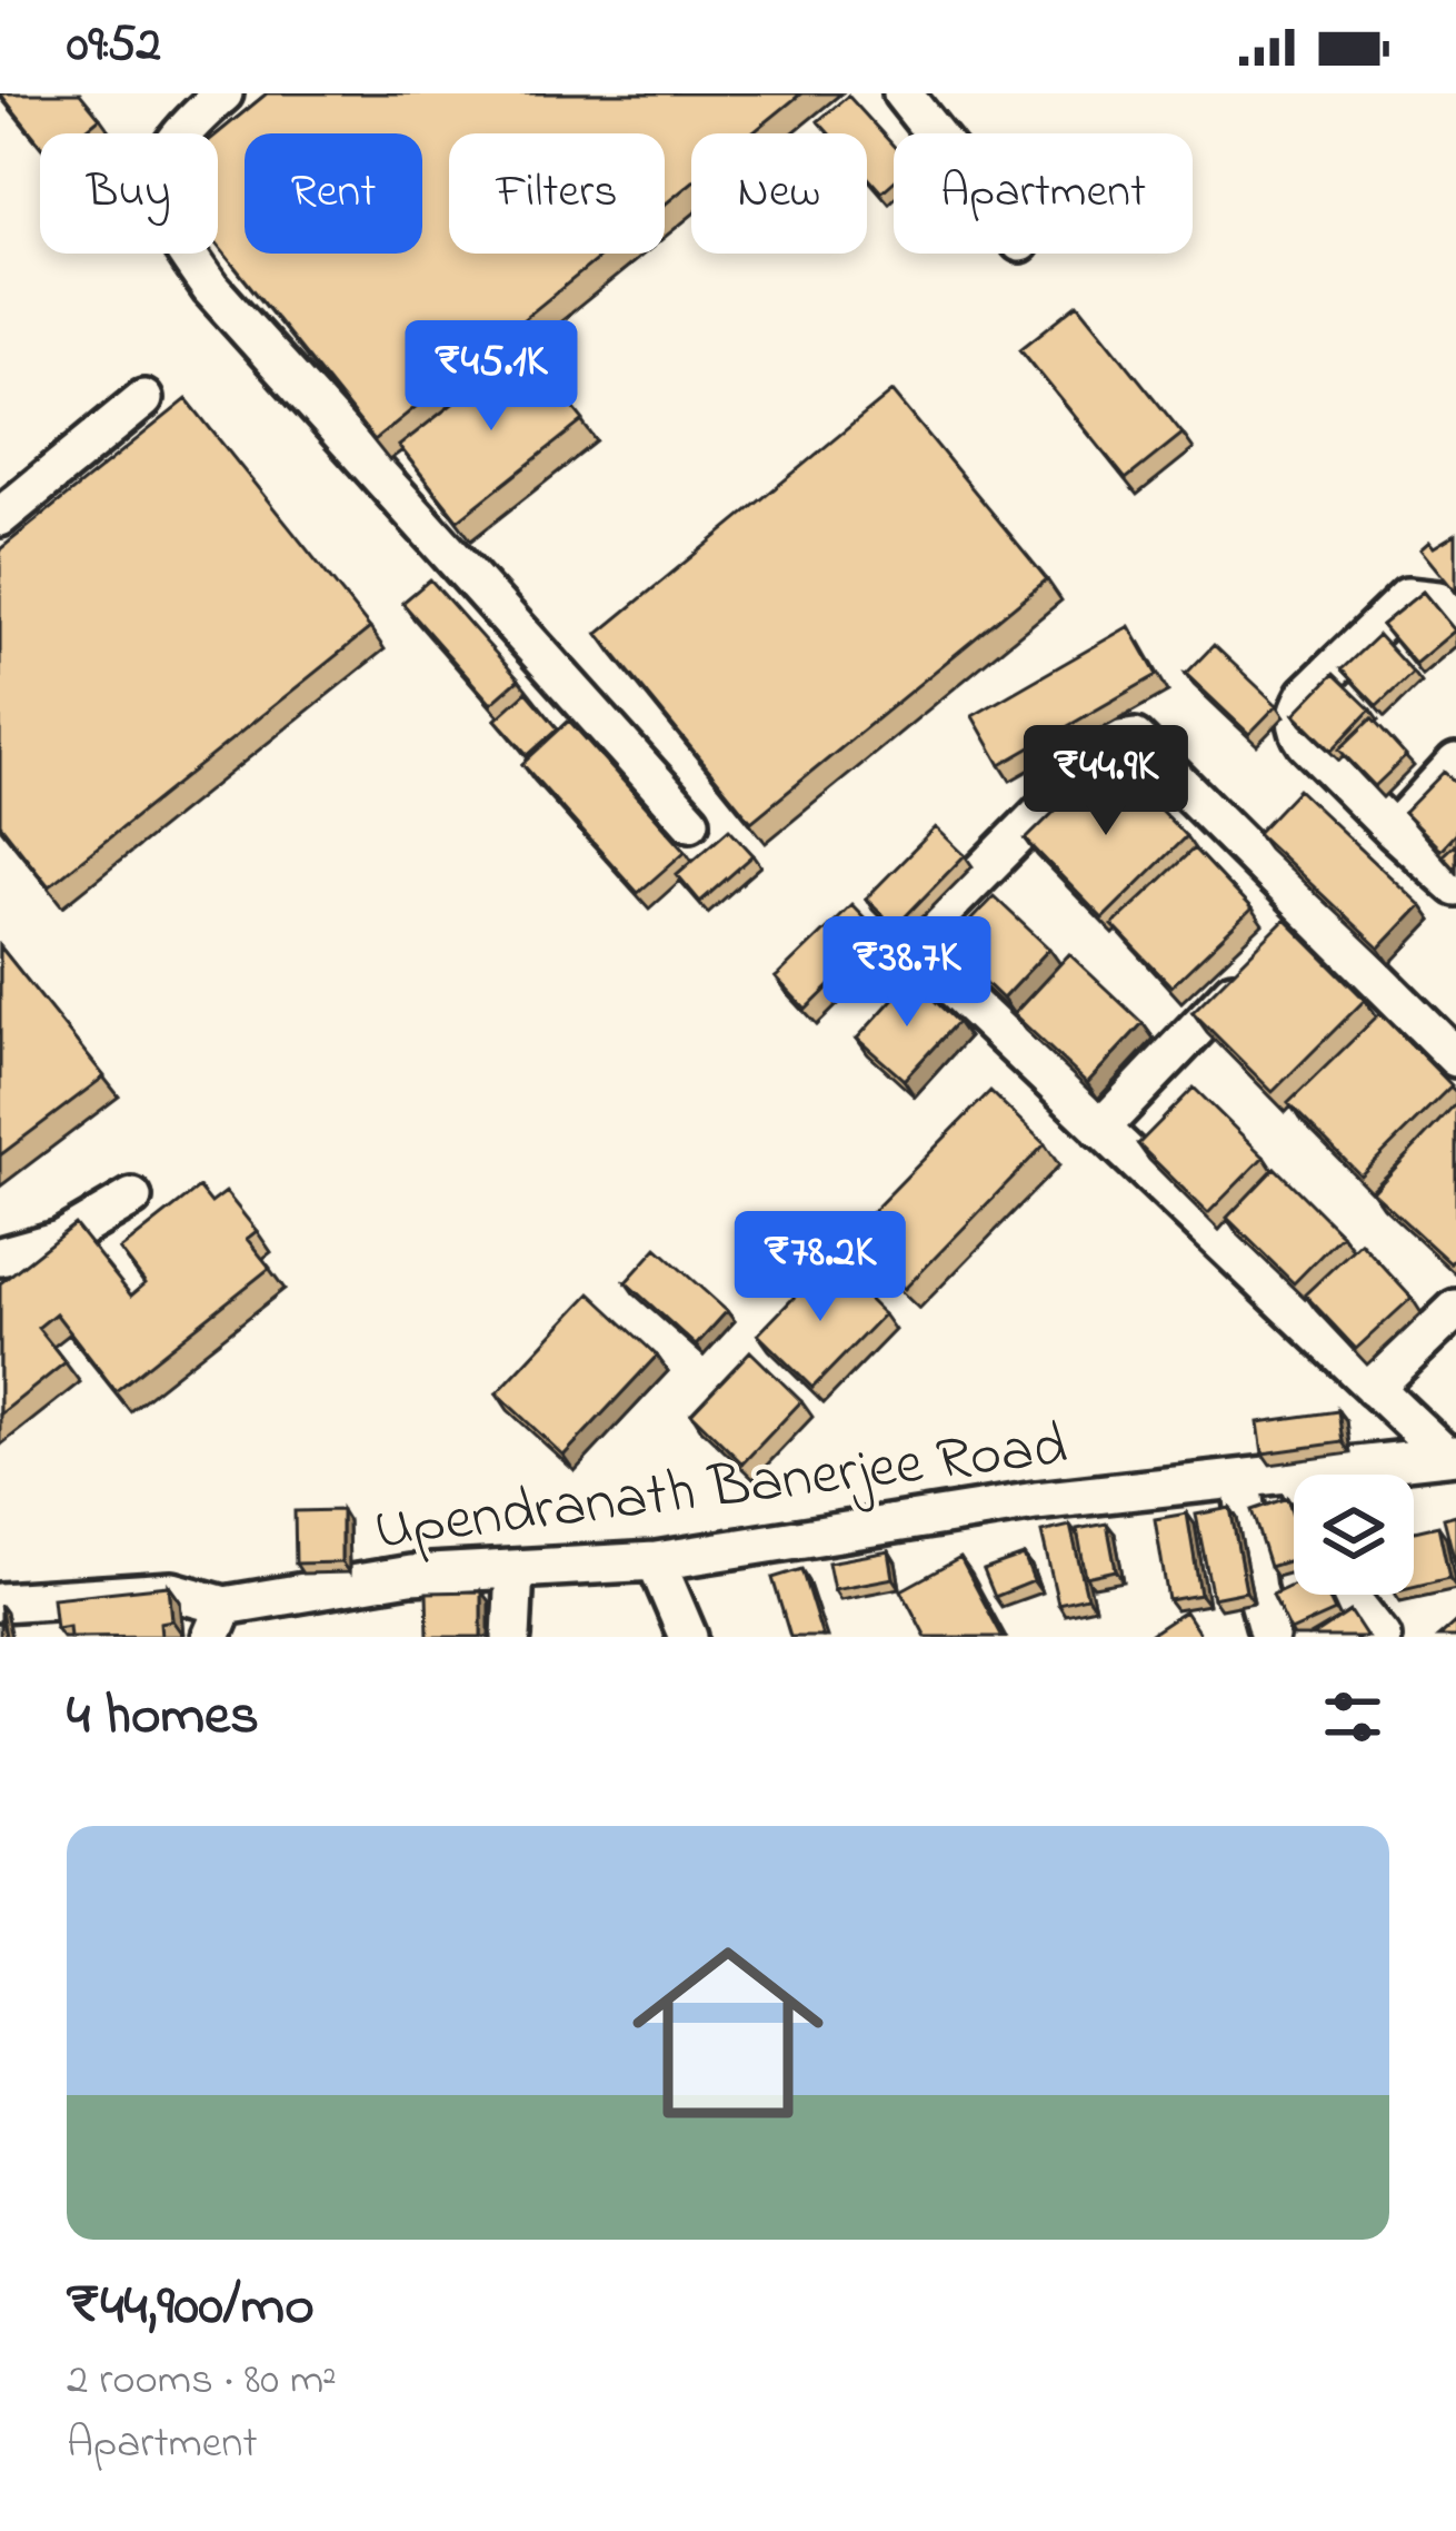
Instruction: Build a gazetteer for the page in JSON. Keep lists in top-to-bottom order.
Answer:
{
  "streets": {
    "street": ["Upendranath Banerjee Road"]
  },
  "page": {
    "status": "09:52",
    "chip": [
      "Buy",
      "Rent",
      "Filters",
      "New",
      "Apartment"
    ],
    "price": [
      "₹45.1K",
      "₹44.9K",
      "₹38.7K",
      "₹78.2K"
    ],
    "heading": "4 homes",
    "list": [
      {
        "name": "₹44,900/mo",
        "note": "2 rooms · 80 m² · Apartment"
      }
    ]
  }
}
